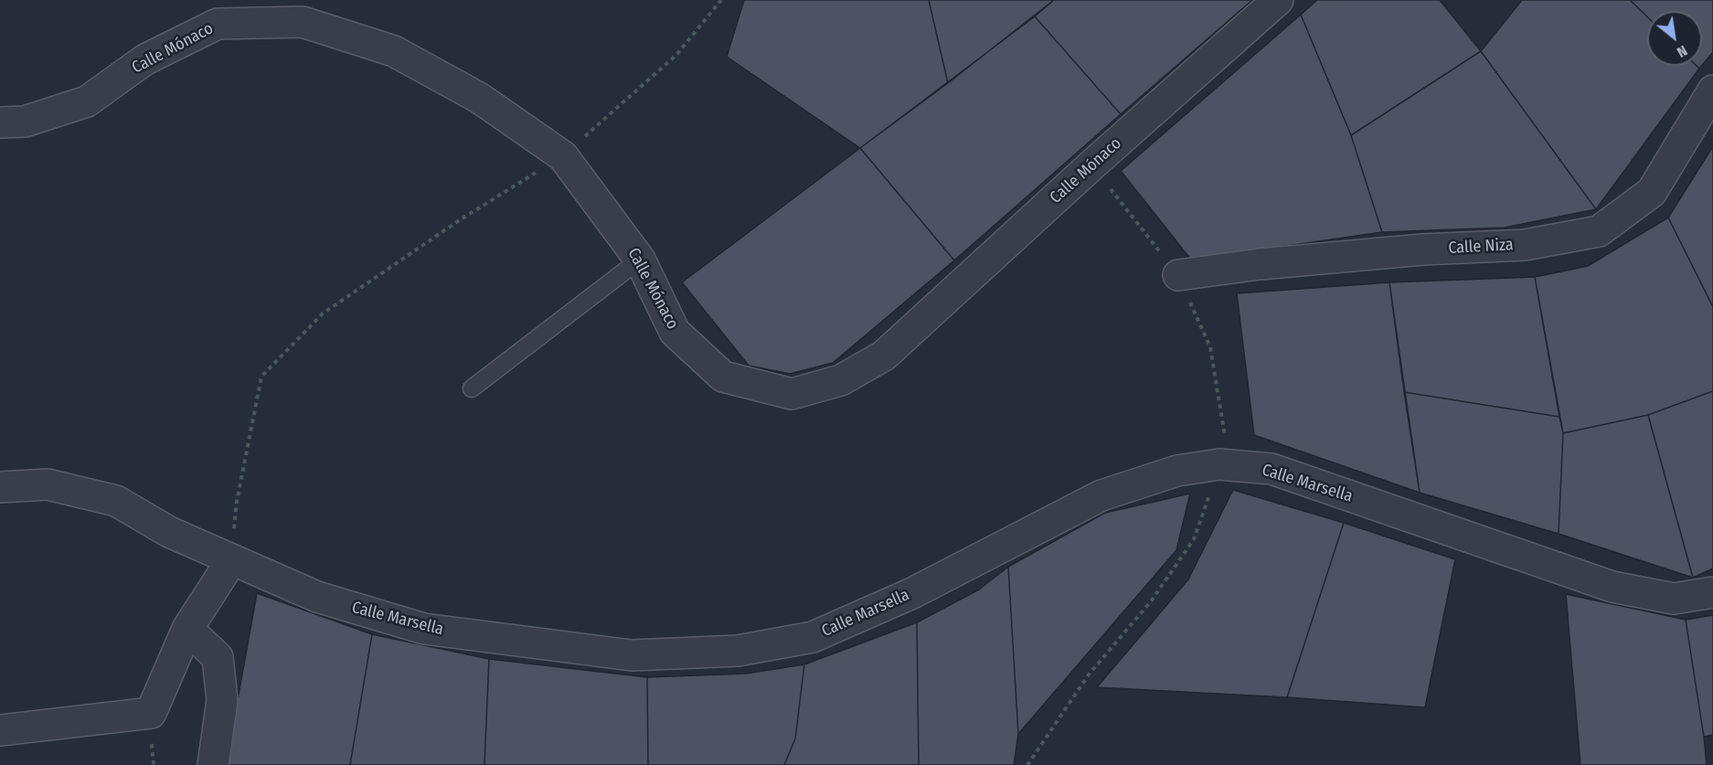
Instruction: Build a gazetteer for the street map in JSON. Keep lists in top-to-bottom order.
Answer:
{
  "streets": {
    "street": ["Calle Mónaco", "Calle Niza", "Calle Marsella"]
  },
  "north": "bottom right"
}
